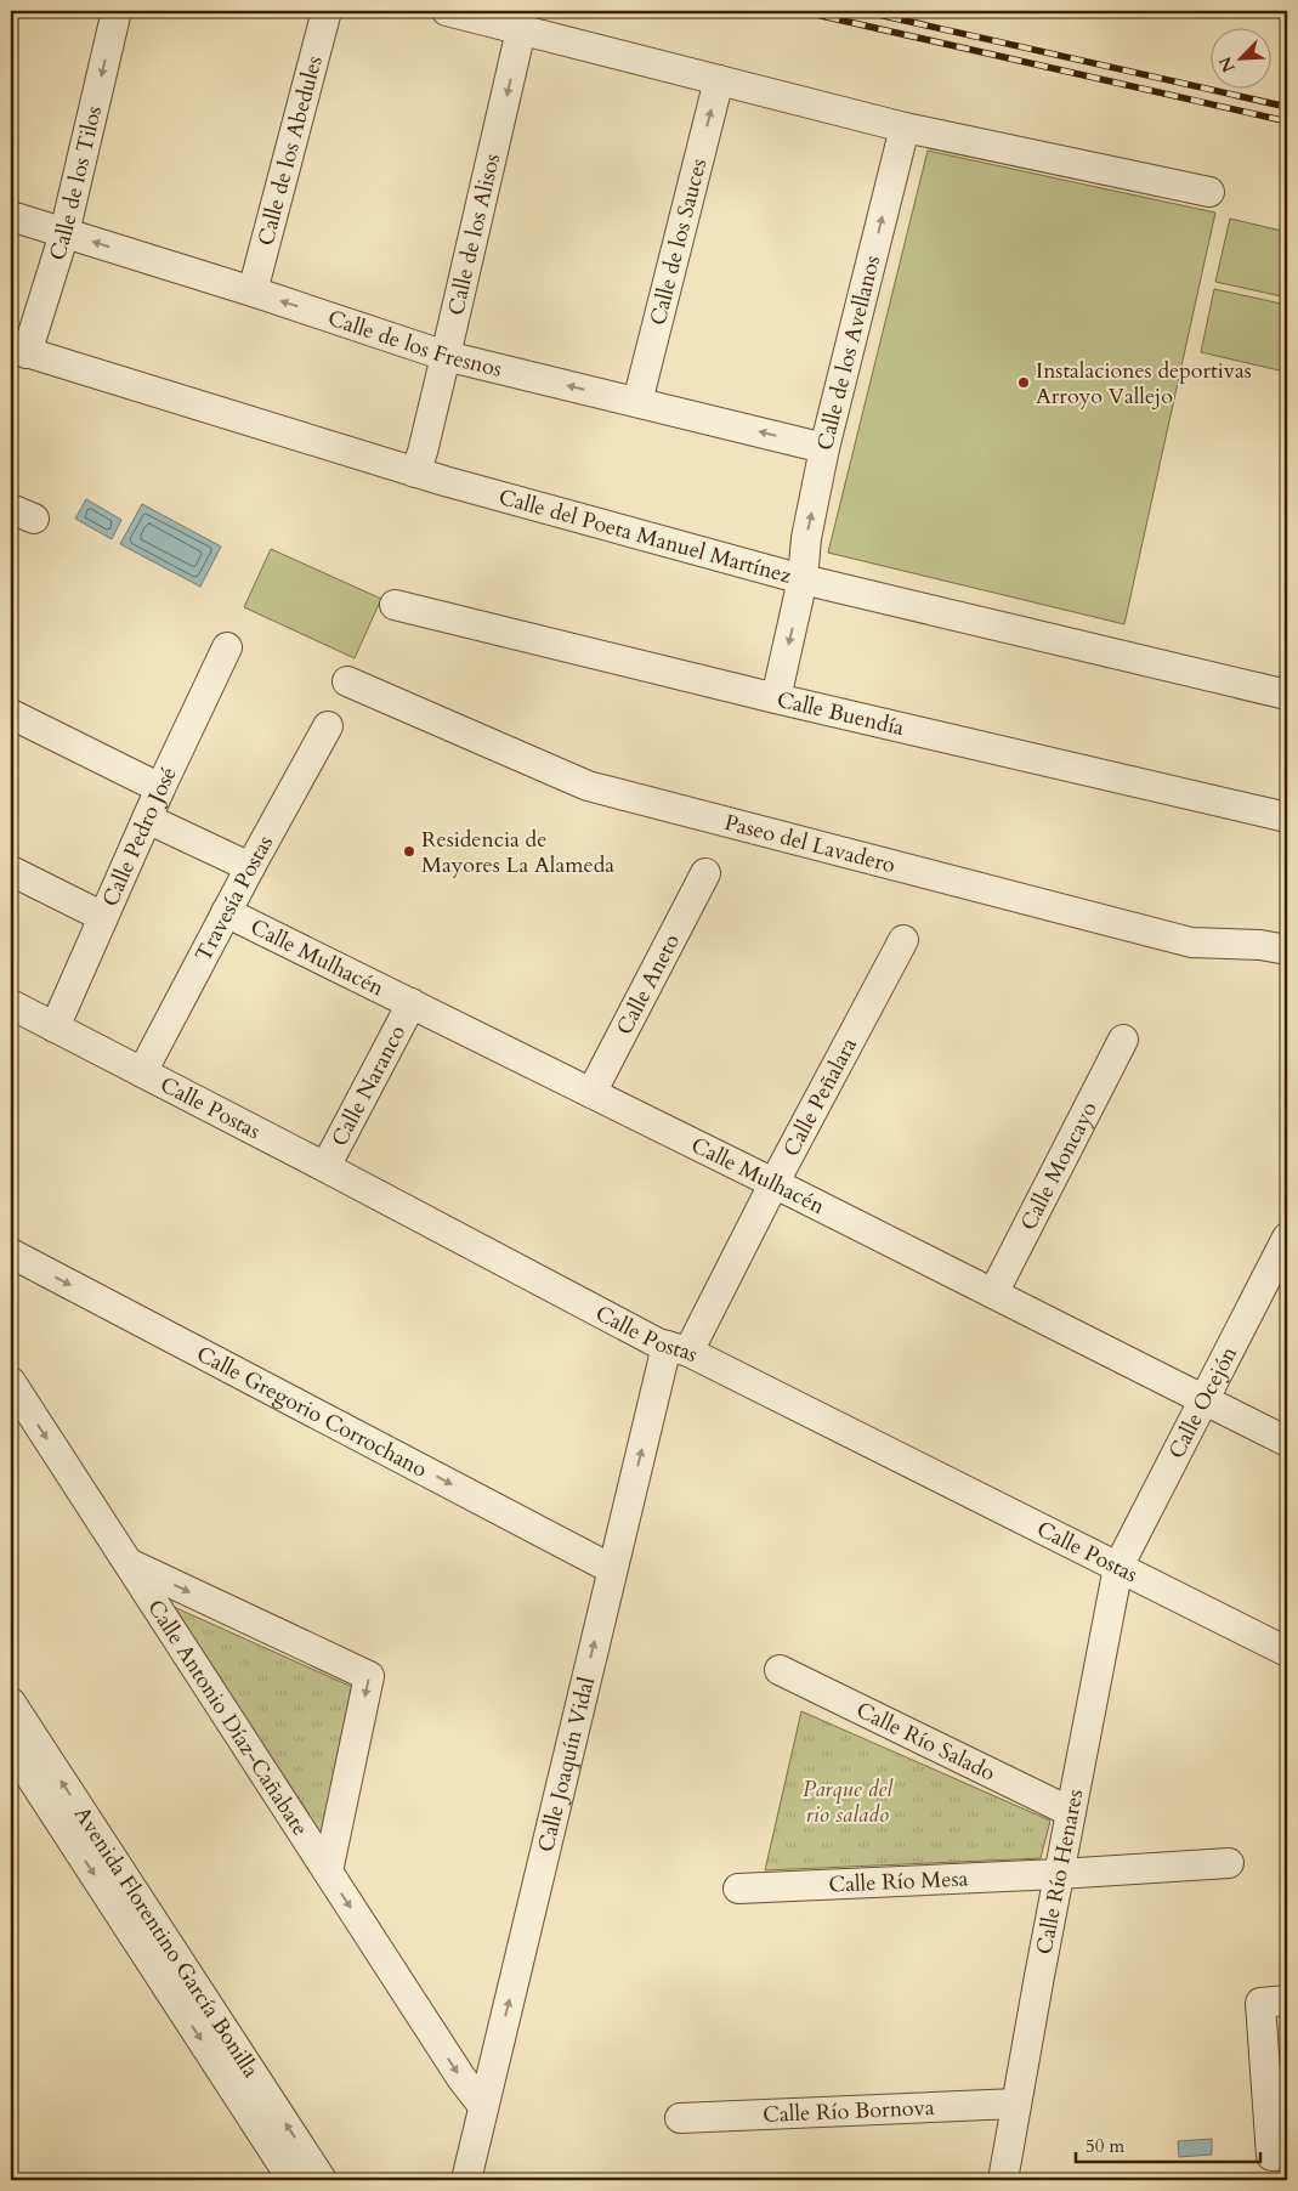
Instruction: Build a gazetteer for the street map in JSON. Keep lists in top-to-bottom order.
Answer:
{
  "streets": {
    "street": [
      "Calle de los Abedules",
      "Calle de los Tilos",
      "Calle de los Alisos",
      "Calle de los Sauces",
      "Calle de los Fresnos",
      "Calle de los Avellanos",
      "Calle del Poeta Manuel Martínez",
      "Calle Buendía",
      "Calle Pedro José",
      "Paseo del Lavadero",
      "Travesía Postas",
      "Calle Mulhacén",
      "Calle Aneto",
      "Calle Naranco",
      "Calle Peñalara",
      "Calle Postas",
      "Calle Moncayo",
      "Calle Ocejón",
      "Calle Gregorio Corrochano",
      "Calle Antonio Díaz-Cañabate",
      "Calle Río Salado",
      "Calle Joaquín Vidal",
      "Calle Río Henares",
      "Calle Río Mesa",
      "Avenida Florentino García Bonilla",
      "Calle Río Bornova"
    ]
  },
  "crossings": [
    ["Calle de los Abedules", "Calle de los Fresnos"],
    ["Calle de los Tilos", "Calle de los Fresnos"],
    ["Calle de los Tilos", "Calle del Poeta Manuel Martínez"],
    ["Calle de los Alisos", "Calle de los Fresnos"],
    ["Calle de los Alisos", "Calle del Poeta Manuel Martínez"],
    ["Calle de los Sauces", "Calle de los Fresnos"],
    ["Calle de los Fresnos", "Calle de los Avellanos"],
    ["Calle de los Avellanos", "Calle del Poeta Manuel Martínez"],
    ["Calle de los Avellanos", "Calle Buendía"],
    ["Calle Pedro José", "Calle Postas"],
    ["Travesía Postas", "Calle Mulhacén"],
    ["Travesía Postas", "Calle Postas"],
    ["Calle Mulhacén", "Calle Aneto"],
    ["Calle Mulhacén", "Calle Naranco"],
    ["Calle Mulhacén", "Calle Peñalara"],
    ["Calle Mulhacén", "Calle Moncayo"],
    ["Calle Mulhacén", "Calle Ocejón"],
    ["Calle Naranco", "Calle Postas"],
    ["Calle Peñalara", "Calle Postas"],
    ["Calle Peñalara", "Calle Joaquín Vidal"],
    ["Calle Postas", "Calle Ocejón"],
    ["Calle Postas", "Calle Joaquín Vidal"],
    ["Calle Postas", "Calle Río Henares"],
    ["Calle Ocejón", "Calle Río Henares"],
    ["Calle Gregorio Corrochano", "Calle Joaquín Vidal"],
    ["Calle Antonio Díaz-Cañabate", "Calle Joaquín Vidal"],
    ["Calle Río Salado", "Calle Río Henares"],
    ["Calle Río Henares", "Calle Río Mesa"],
    ["Calle Río Henares", "Calle Río Bornova"]
  ],
  "one_way": [
    "Calle de los Tilos",
    "Calle de los Alisos",
    "Calle de los Sauces",
    "Calle de los Fresnos",
    "Calle Gregorio Corrochano",
    "Calle Joaquín Vidal"
  ],
  "parks": ["Parque del rio salado"],
  "places": ["Instalaciones deportivas Arroyo Vallejo", "Residencia de Mayores La Alameda"],
  "scale_bar": "50 m",
  "north": "bottom left"
}
